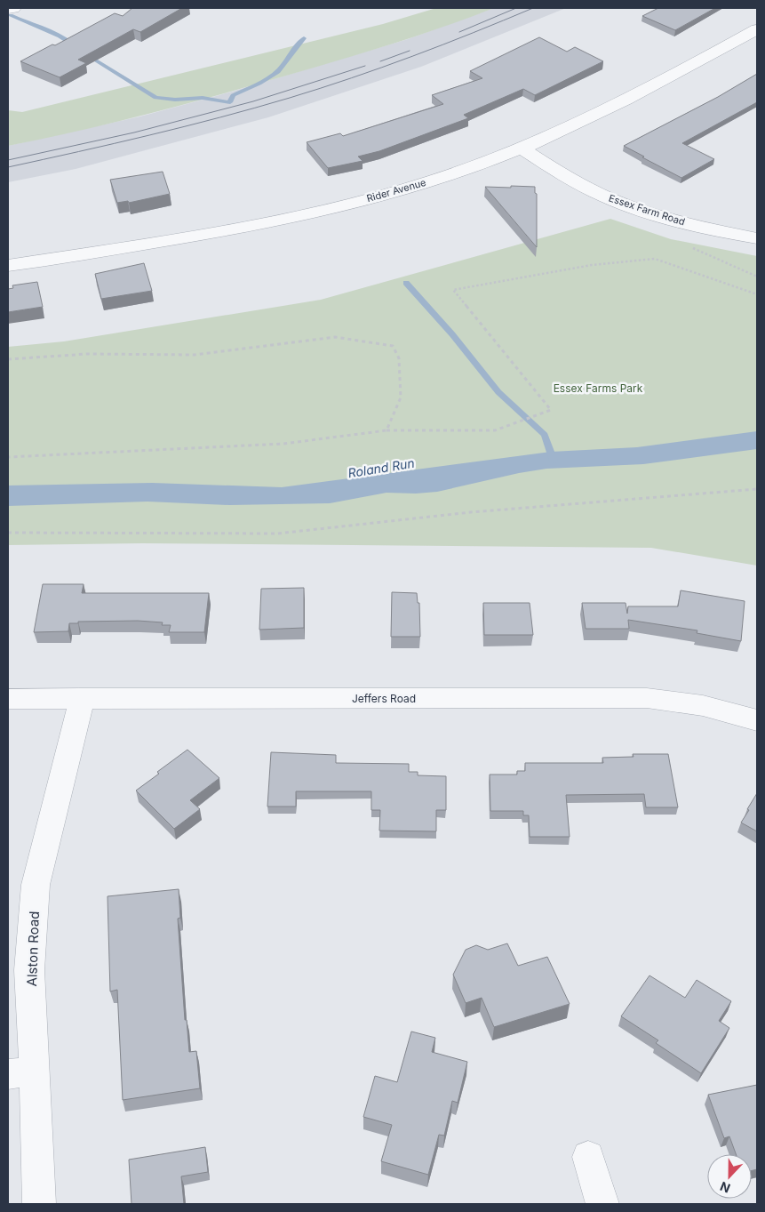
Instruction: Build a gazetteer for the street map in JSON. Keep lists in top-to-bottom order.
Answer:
{
  "streets": {
    "street": [
      "Rider Avenue",
      "Essex Farm Road",
      "Jeffers Road",
      "Alston Road"
    ]
  },
  "crossings": [
    ["Rider Avenue", "Essex Farm Road"],
    ["Jeffers Road", "Alston Road"]
  ],
  "water": ["Roland Run"],
  "parks": ["Essex Farms Park"],
  "north": "bottom"
}
